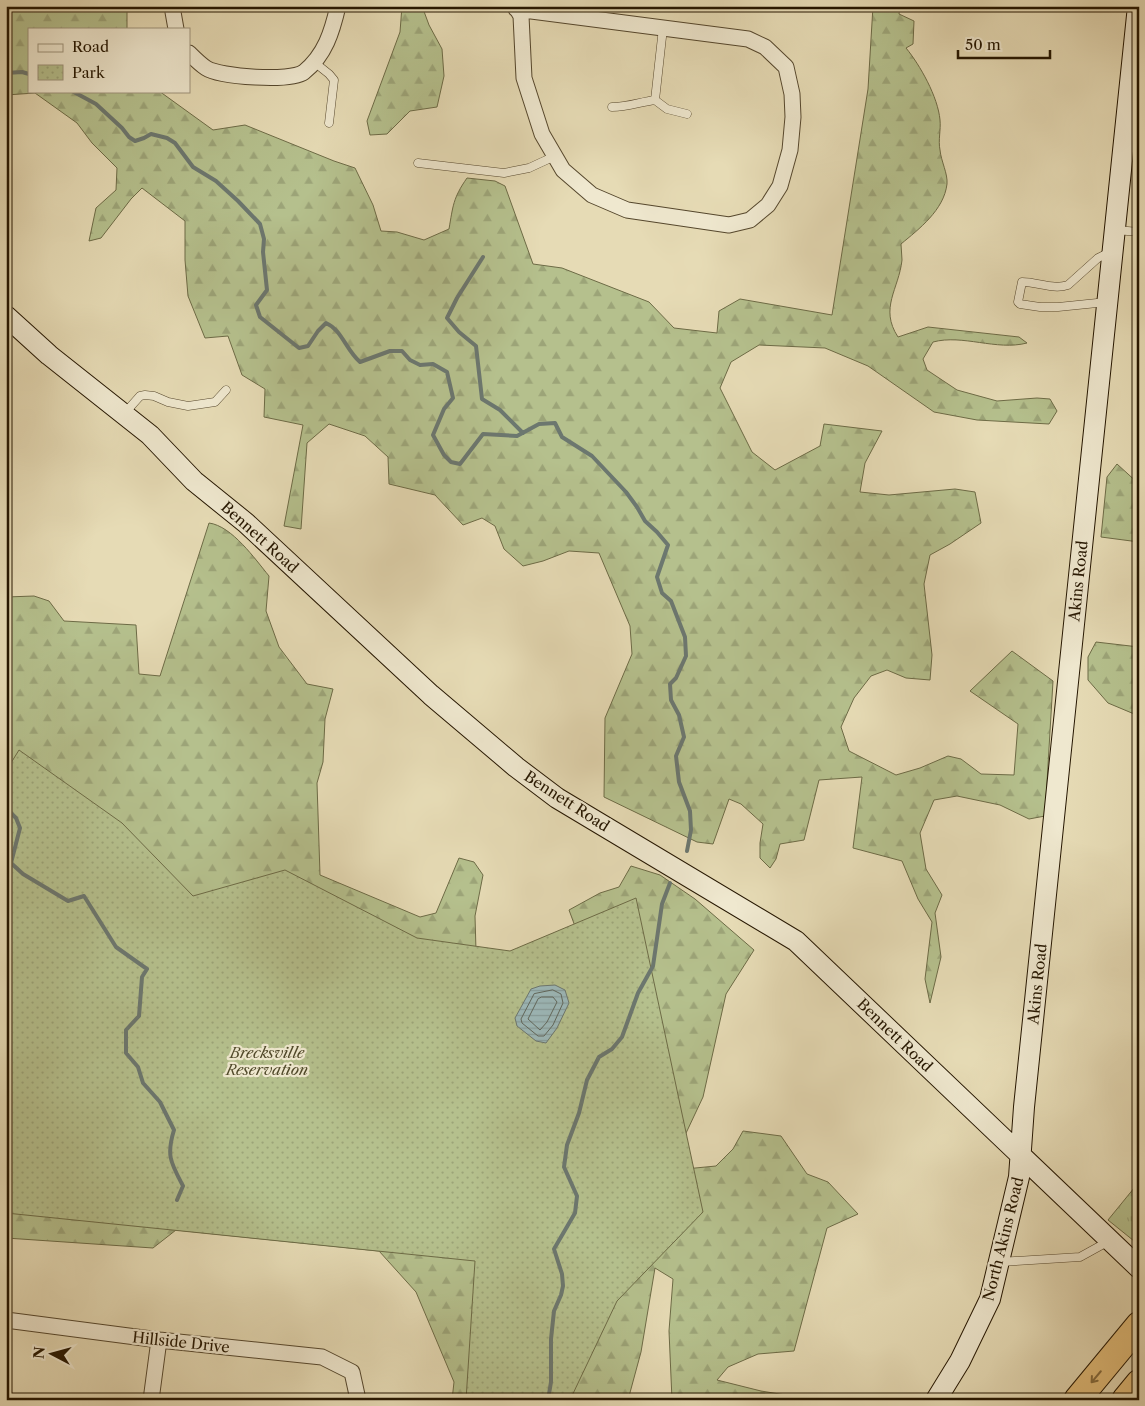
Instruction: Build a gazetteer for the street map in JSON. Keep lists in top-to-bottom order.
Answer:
{
  "streets": {
    "street": [
      "Bennett Road",
      "Akins Road",
      "North Akins Road",
      "Hillside Drive"
    ]
  },
  "crossings": [
    ["Bennett Road", "Akins Road"],
    ["Bennett Road", "North Akins Road"],
    ["Akins Road", "North Akins Road"]
  ],
  "parks": ["Brecksville Reservation"],
  "legend": ["Road", "Park"],
  "scale_bar": "50 m",
  "north": "left"
}
